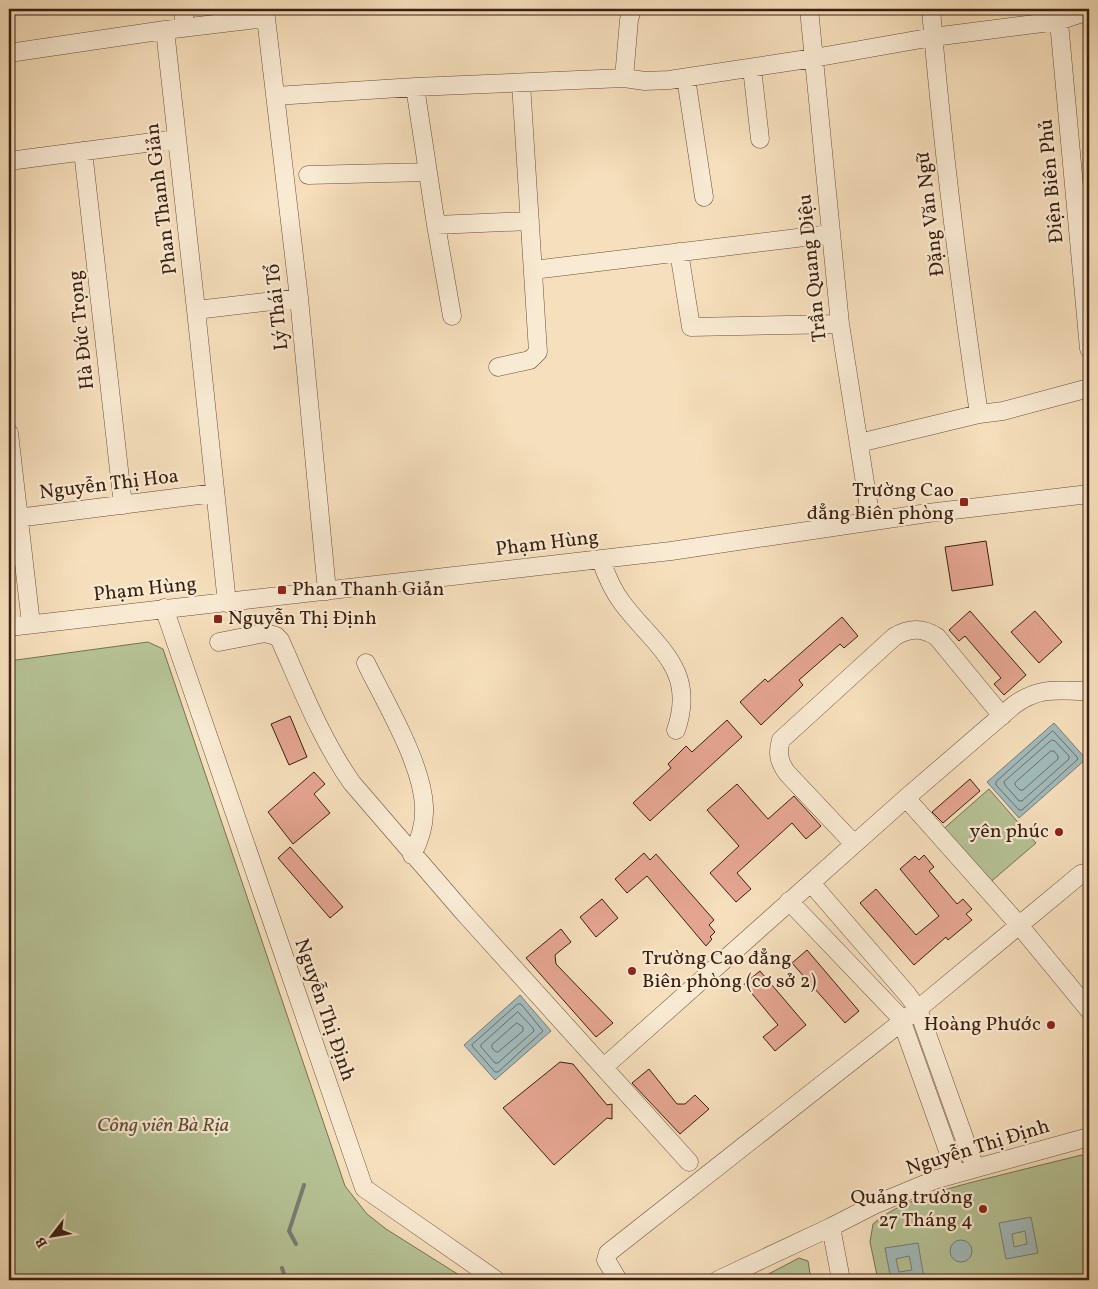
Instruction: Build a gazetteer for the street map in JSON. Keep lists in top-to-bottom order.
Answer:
{
  "streets": {
    "street": [
      "Điện Biên Phủ",
      "Phan Thanh Giản",
      "Đặng Văn Ngữ",
      "Trần Quang Diệu",
      "Lý Thái Tổ",
      "Hà Đức Trọng",
      "Nguyễn Thị Hoa",
      "Phạm Hùng",
      "Nguyễn Thị Định"
    ]
  },
  "crossings": [
    ["Phan Thanh Giản", "Nguyễn Thị Hoa"],
    ["Phan Thanh Giản", "Phạm Hùng"],
    ["Trần Quang Diệu", "Phạm Hùng"],
    ["Lý Thái Tổ", "Phạm Hùng"],
    ["Hà Đức Trọng", "Nguyễn Thị Hoa"],
    ["Phạm Hùng", "Nguyễn Thị Định"]
  ],
  "parks": ["Công viên Bà Rịa"],
  "places": {
    "transit": ["Trường Cao đẳng Biên phòng", "Phan Thanh Giản", "Nguyễn Thị Định"],
    "other": [
      "yên phúc",
      "Trường Cao đẳng Biên phòng (cơ sở 2)",
      "Hoàng Phước",
      "Quảng trường 27 Tháng 4"
    ]
  },
  "north": "bottom left"
}
